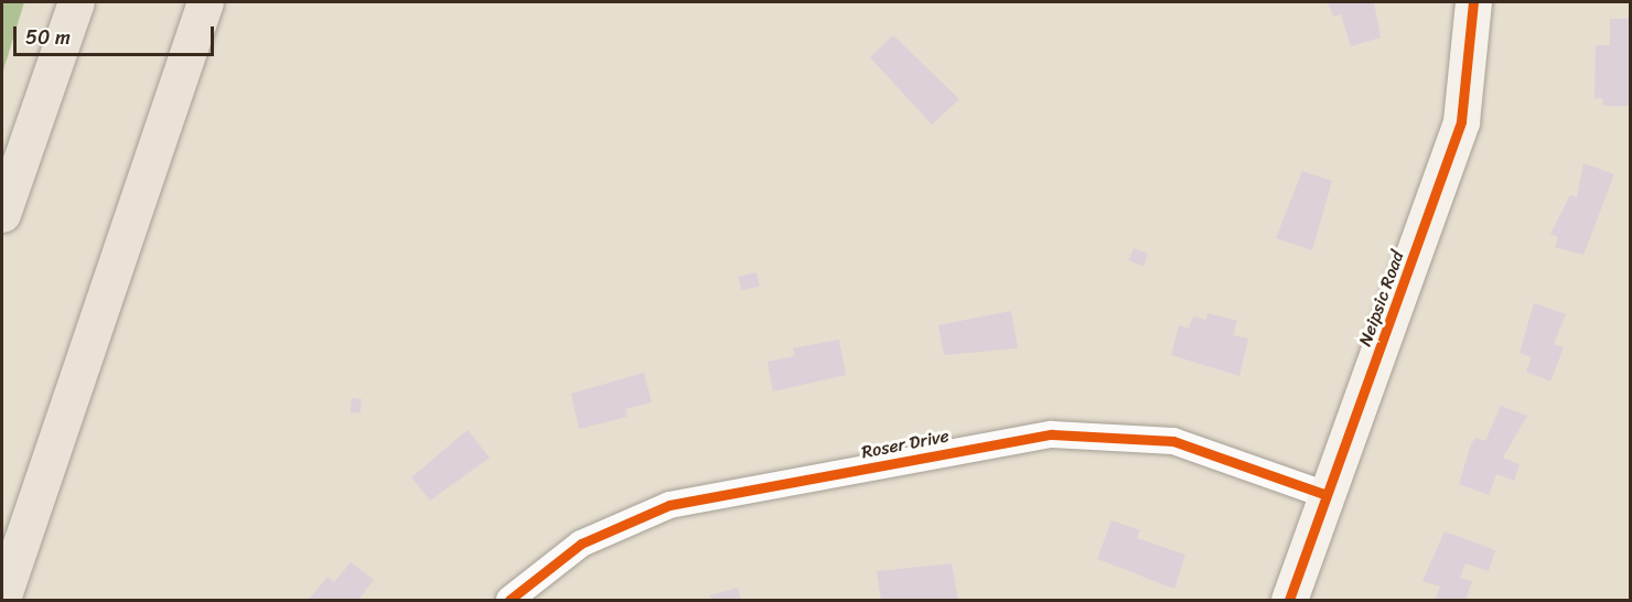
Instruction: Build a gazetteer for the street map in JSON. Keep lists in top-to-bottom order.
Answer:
{
  "streets": {
    "street": ["Neipsic Road", "Roser Drive"]
  },
  "crossings": [
    ["Neipsic Road", "Roser Drive"]
  ],
  "scale_bar": "50 m"
}
